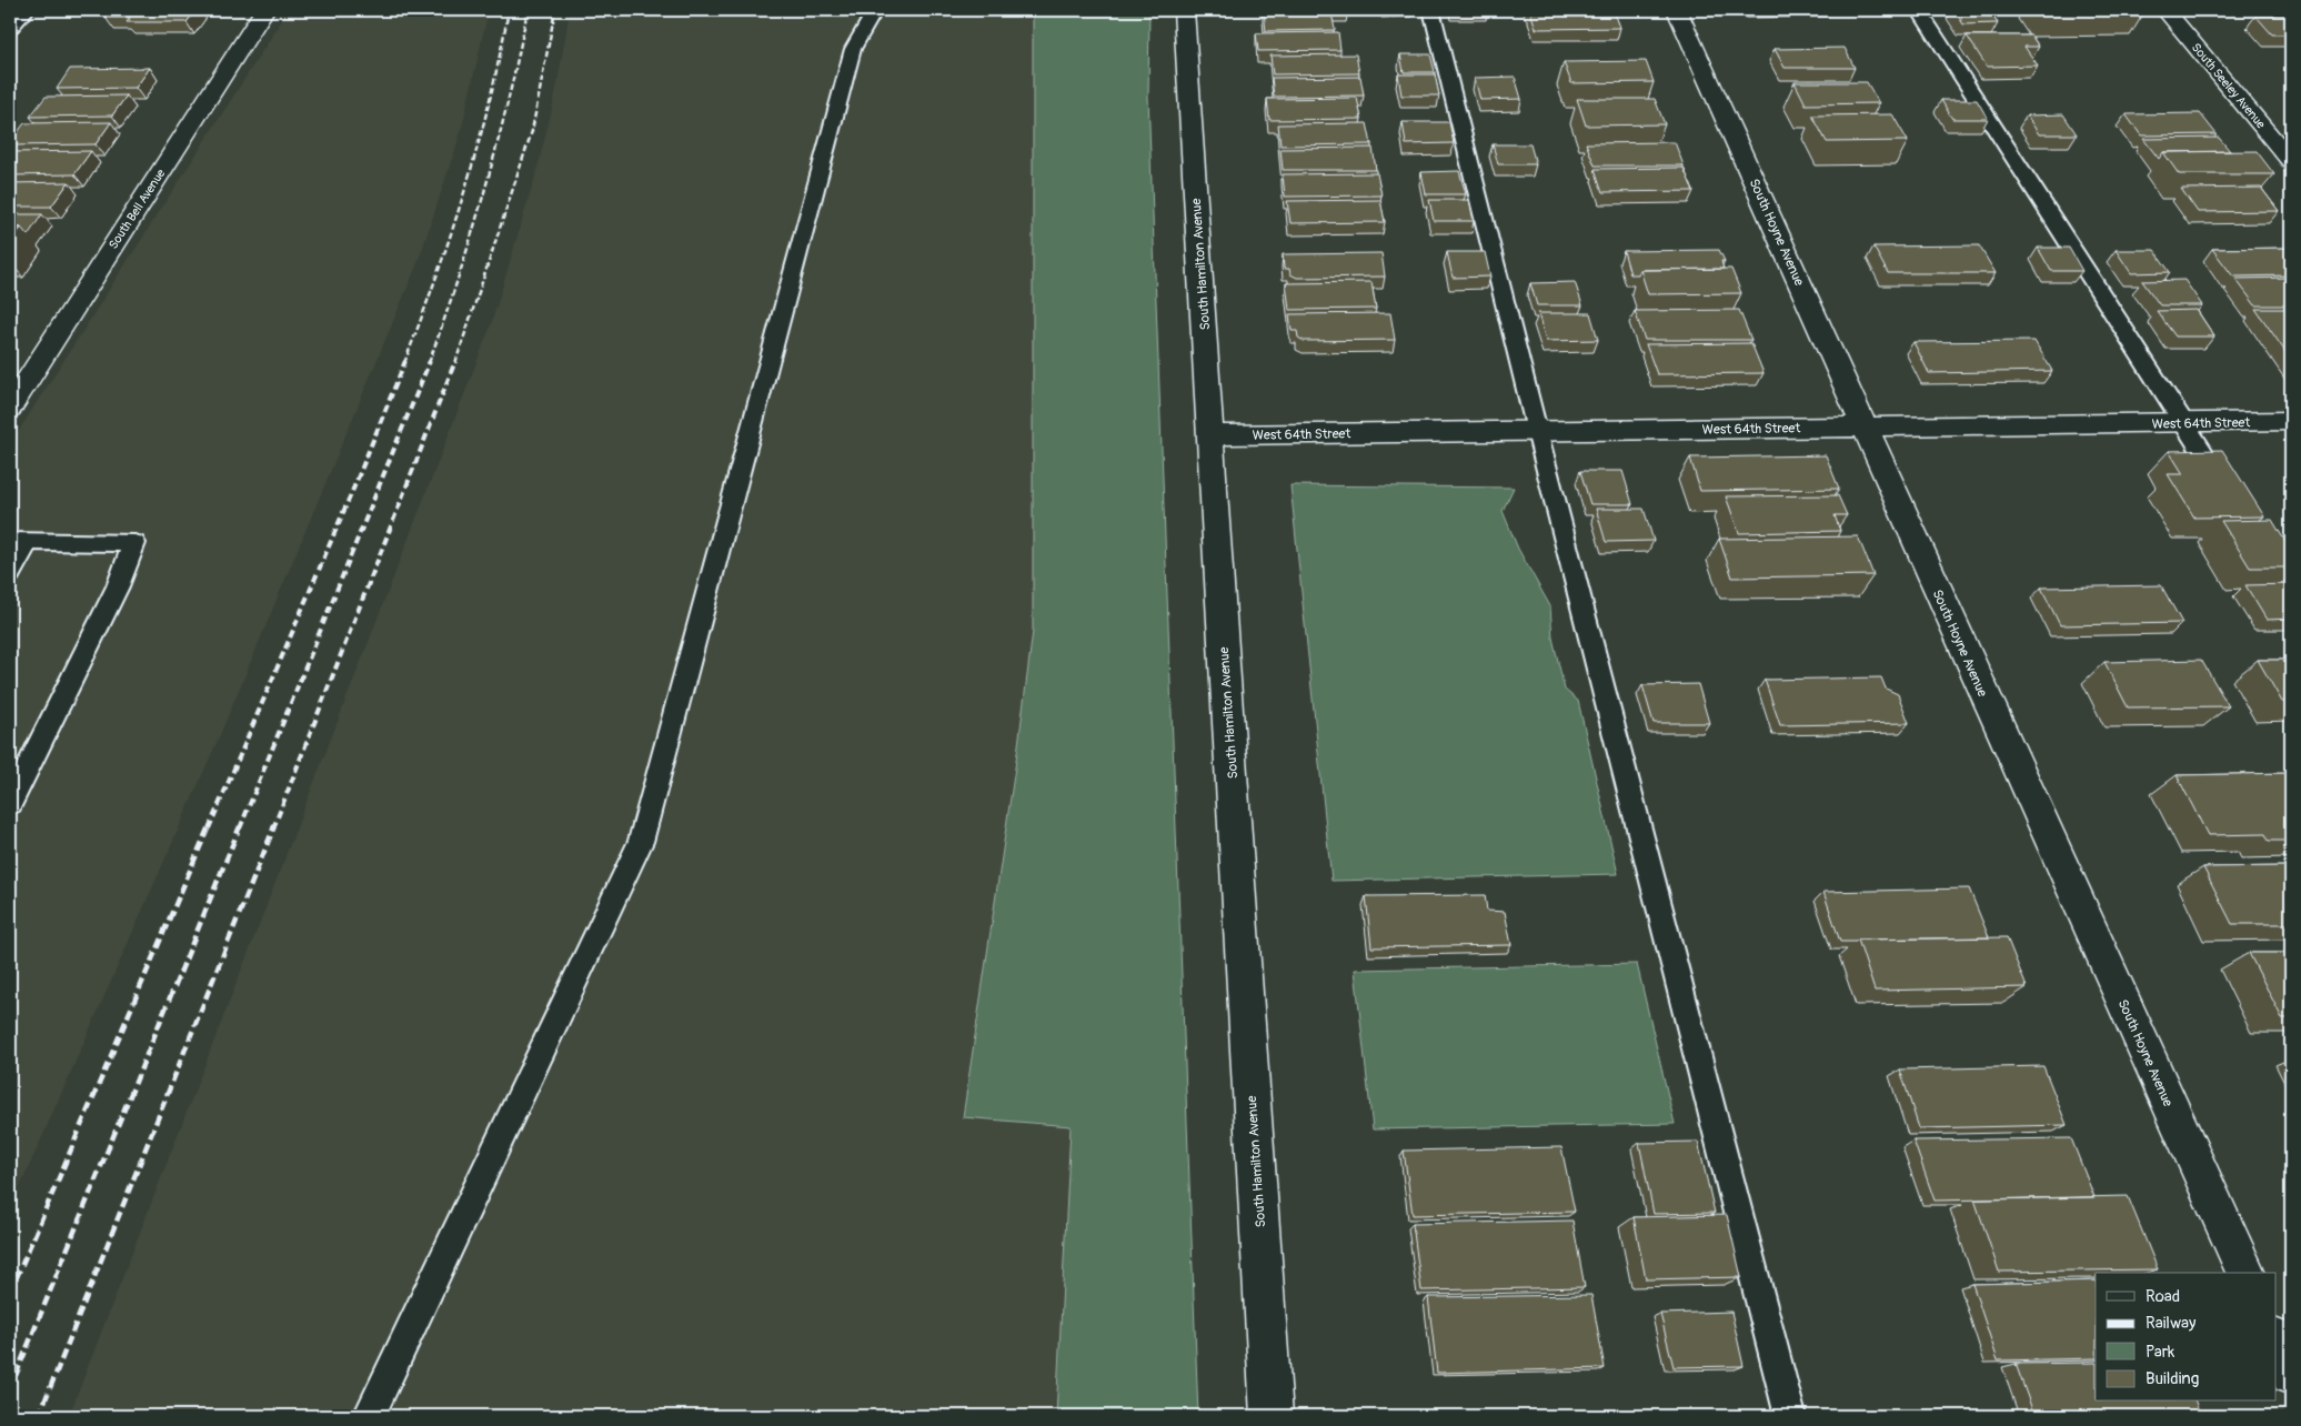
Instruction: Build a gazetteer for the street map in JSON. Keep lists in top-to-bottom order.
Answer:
{
  "streets": {
    "street": [
      "South Seeley Avenue",
      "South Bell Avenue",
      "South Hoyne Avenue",
      "South Hamilton Avenue",
      "West 64th Street"
    ]
  },
  "crossings": [
    ["South Hoyne Avenue", "West 64th Street"],
    ["South Hamilton Avenue", "West 64th Street"]
  ],
  "legend": [
    "Road",
    "Railway",
    "Park",
    "Building"
  ]
}
